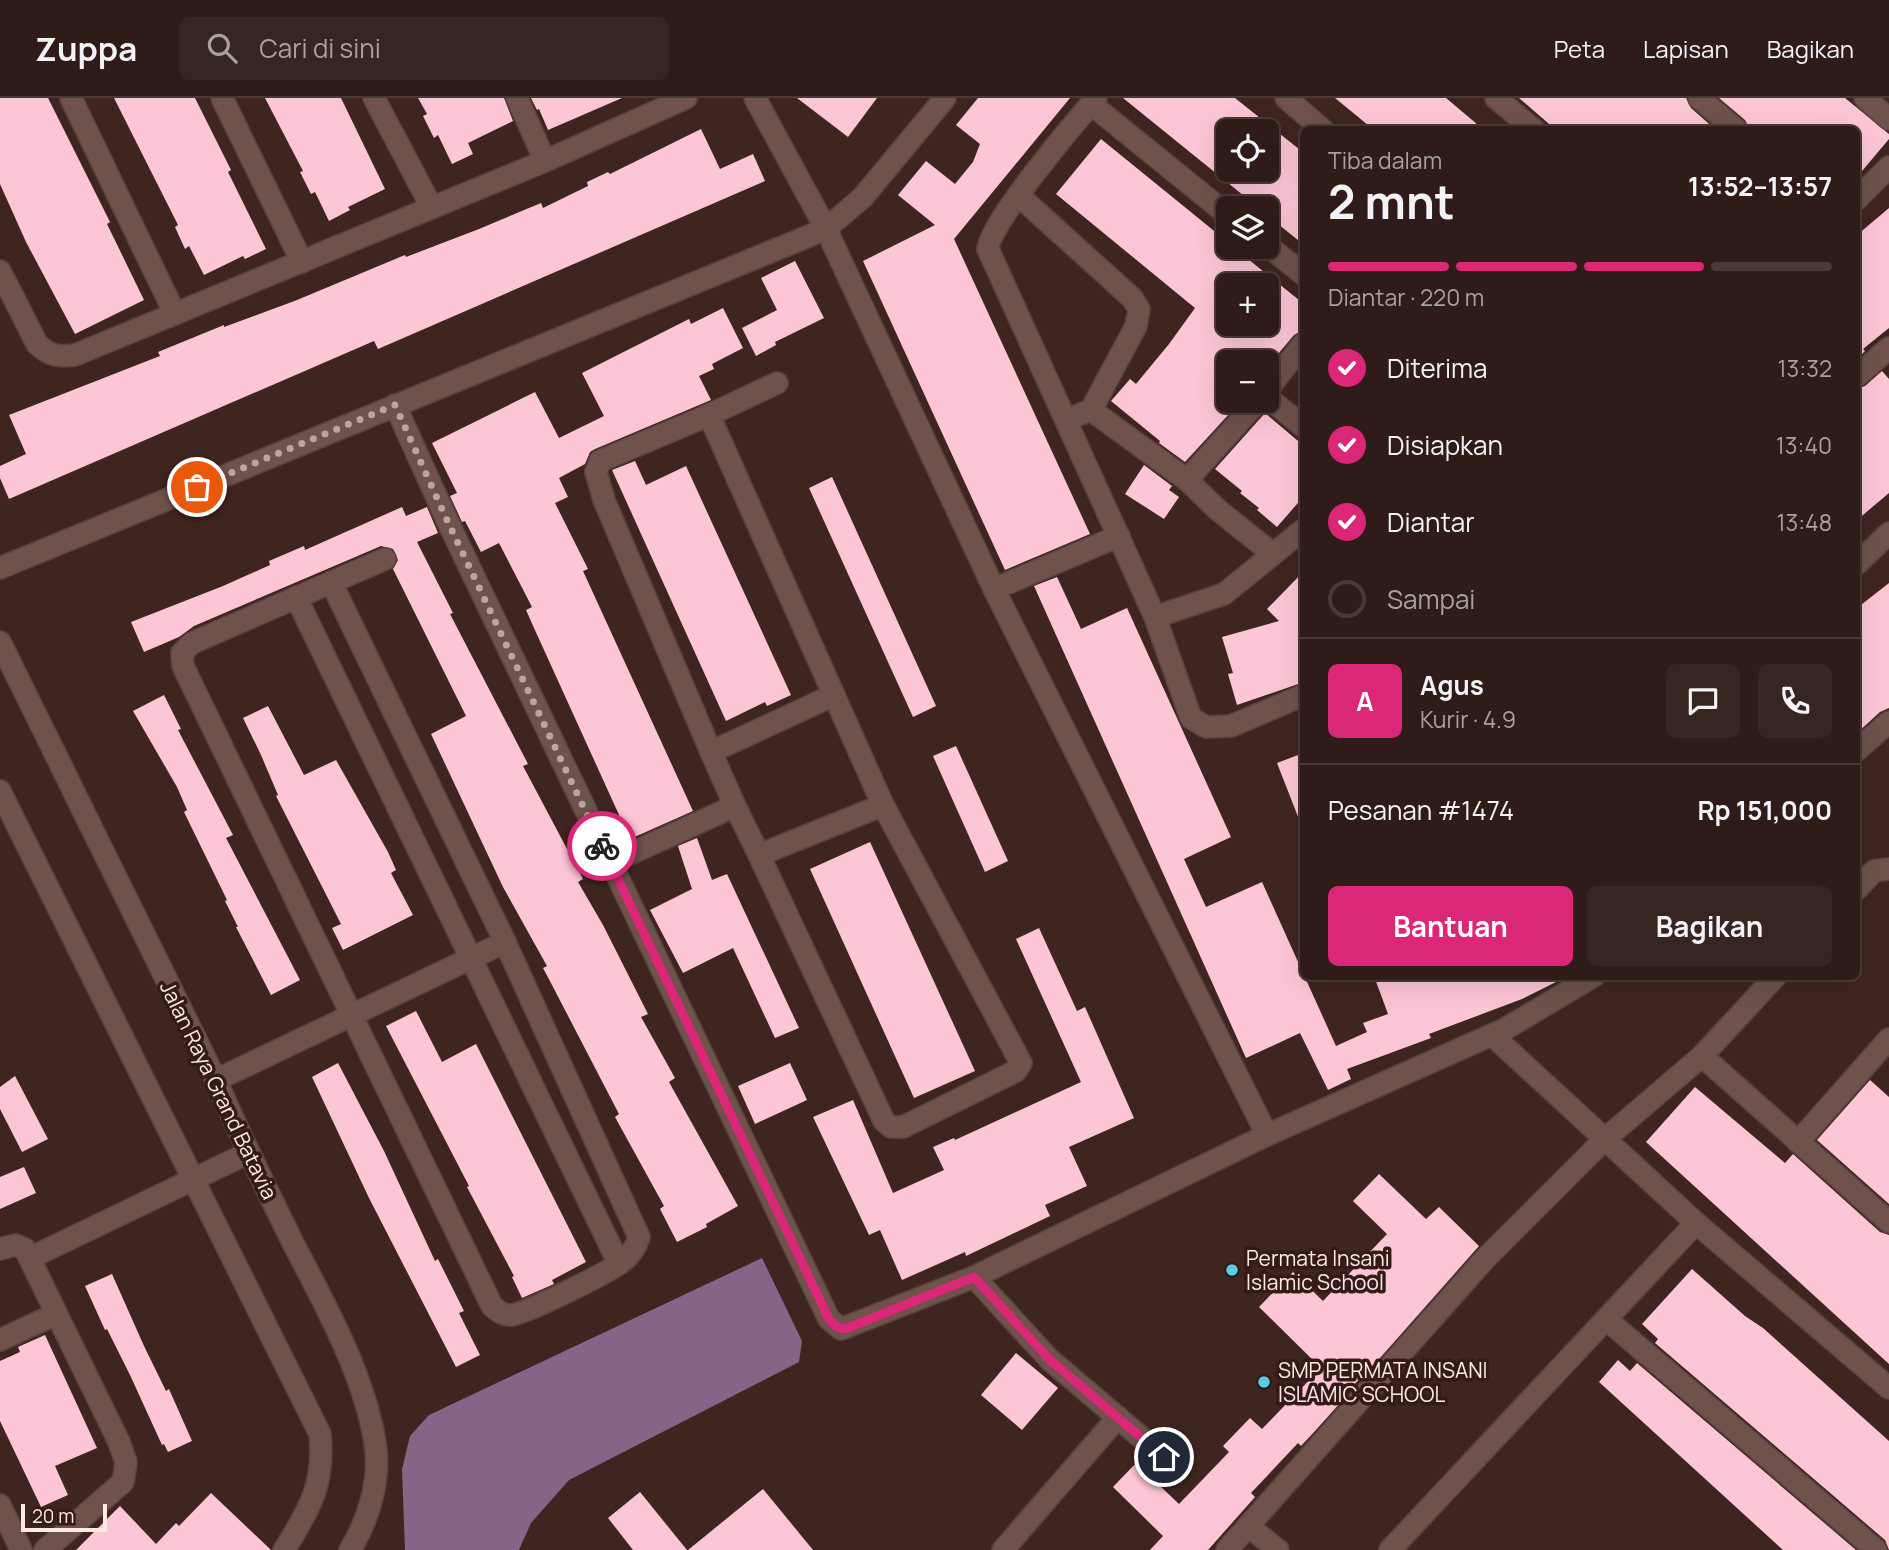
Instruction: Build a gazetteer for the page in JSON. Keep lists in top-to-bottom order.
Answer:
{
  "streets": {
    "street": ["Jalan Raya Grand Batavia"]
  },
  "places": ["Permata Insani Islamic School", "SMP PERMATA INSANI ISLAMIC SCHOOL"],
  "scale_bar": "20 m",
  "page": {
    "header": "Zuppa",
    "search": "Cari di sini",
    "nav": ["Peta", "Lapisan", "Bagikan"],
    "map_buttons": ["+", "−"],
    "heading": ["2 mnt", "Tiba dalam", "13:52–13:57"],
    "panel": [
      "Agus",
      "Kurir · 4.9",
      "Pesanan #1474",
      "Rp 151,000"
    ],
    "bar": "Diantar · 220 m",
    "list": [
      ["Diterima", "13:32"],
      ["Disiapkan", "13:40"],
      ["Diantar", "13:48"],
      "Sampai"
    ],
    "round": "A",
    "buttons": ["Bantuan", "Bagikan"],
    "scale": "20 m"
  }
}
